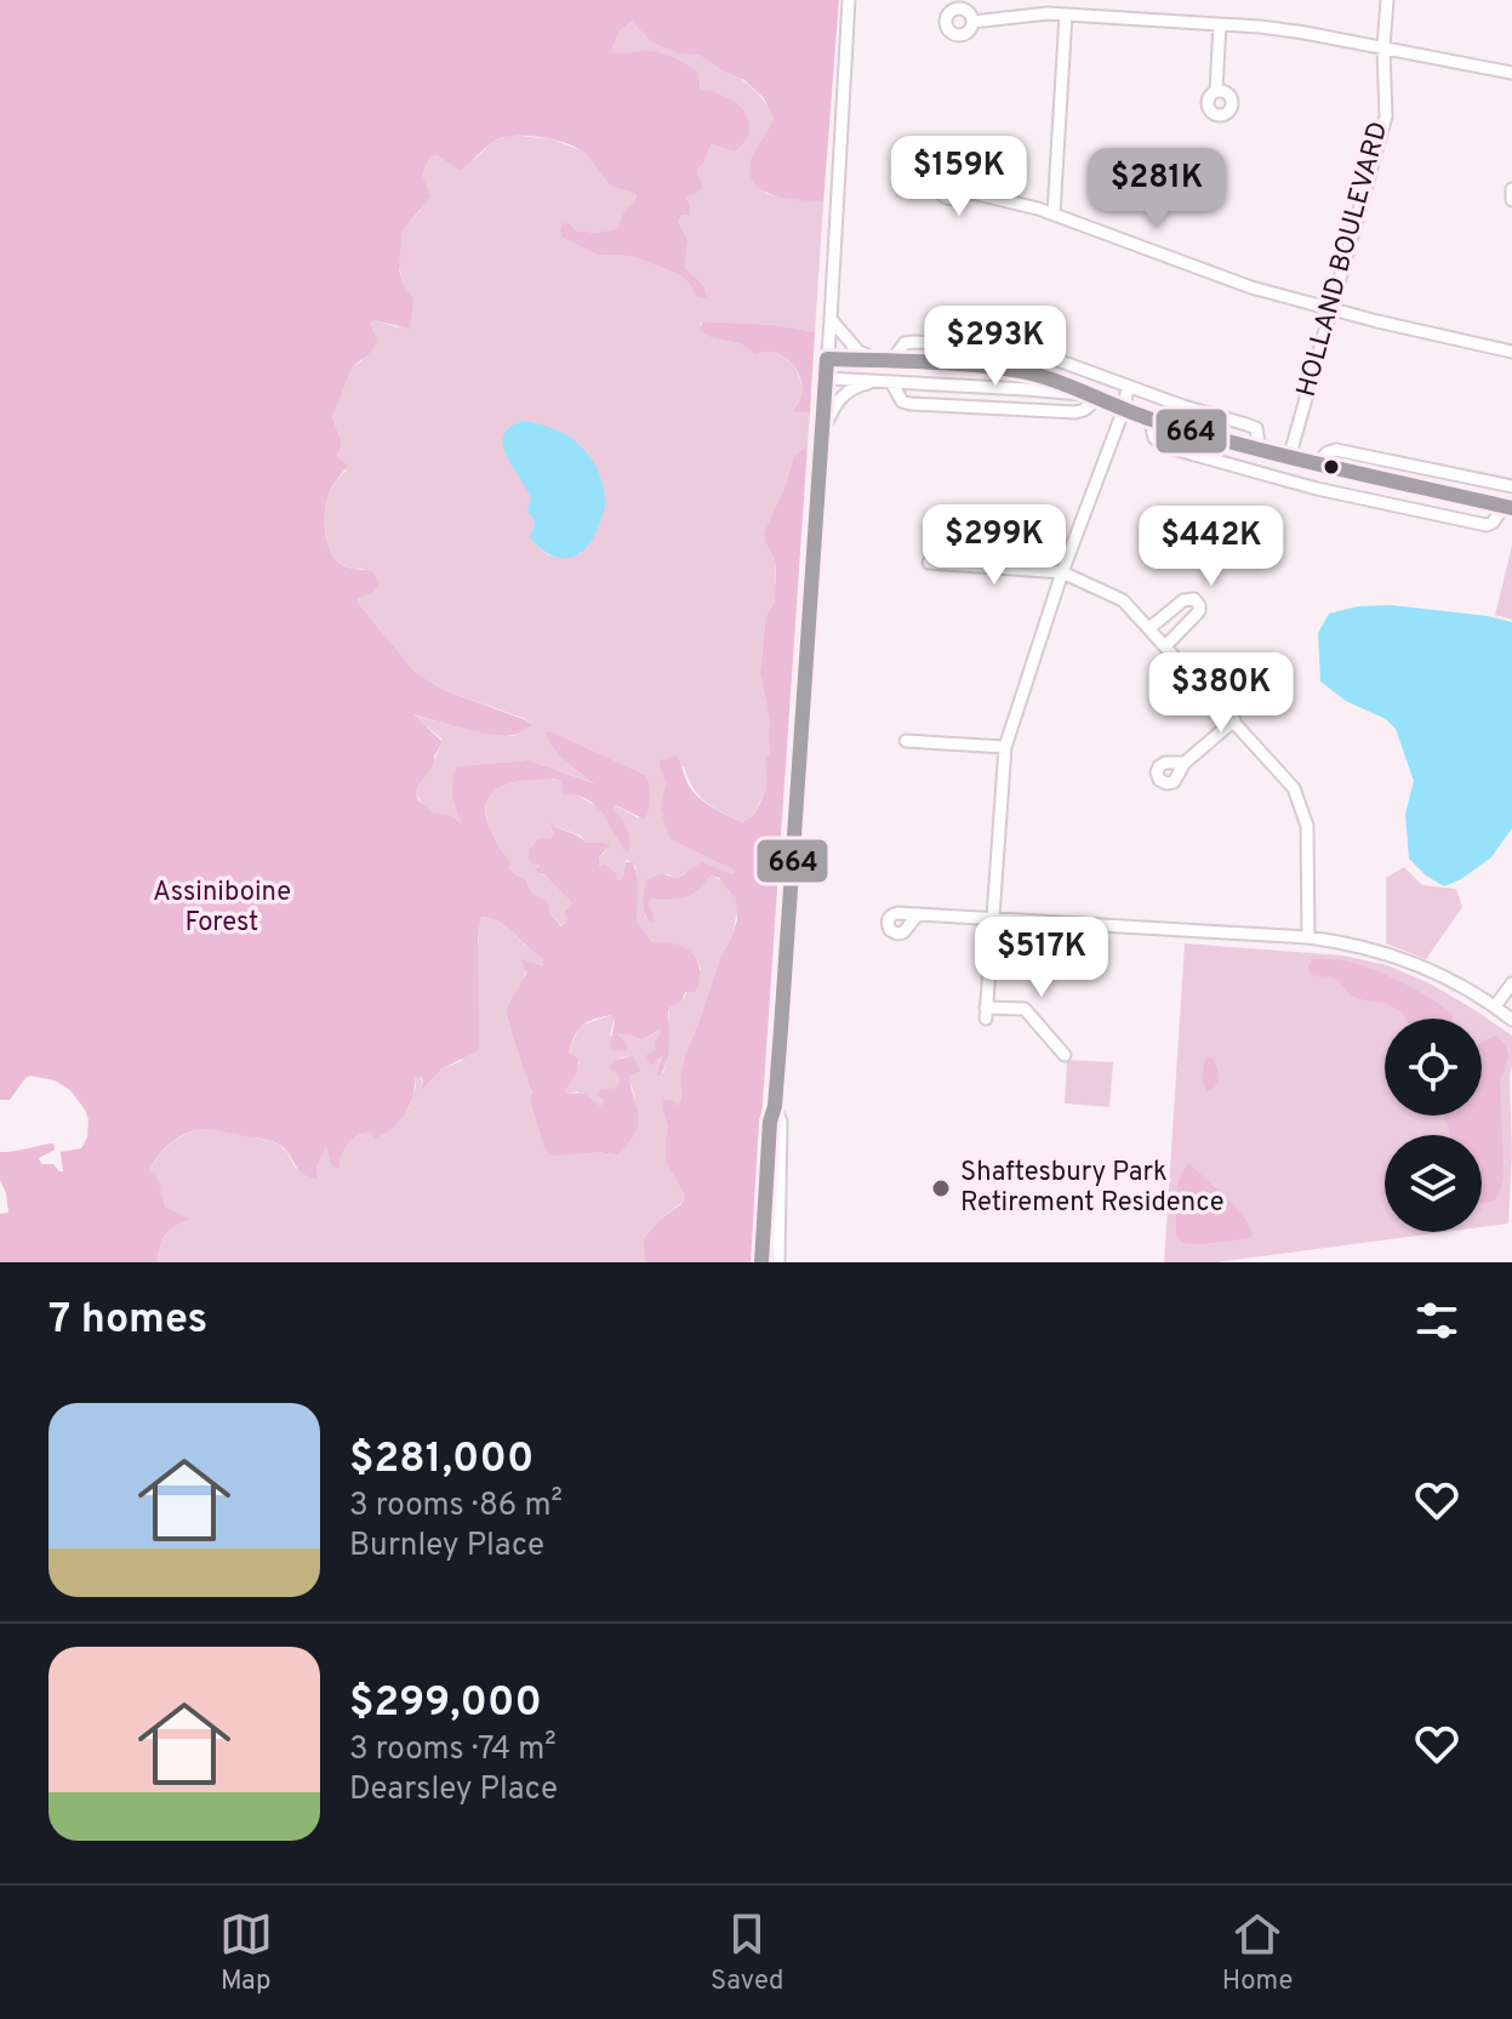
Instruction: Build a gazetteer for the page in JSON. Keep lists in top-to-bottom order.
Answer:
{
  "streets": {
    "street": ["HOLLAND BOULEVARD"]
  },
  "parks": ["Assiniboine Forest"],
  "places": ["Shaftesbury Park Retirement Residence"],
  "lines": ["transit line 664"],
  "page": {
    "price": [
      "$159K",
      "$281K",
      "$293K",
      "$299K",
      "$442K",
      "$380K",
      "$517K"
    ],
    "heading": "7 homes",
    "list": [
      {
        "name": "$281,000",
        "note": "3 rooms · 86 m² · Burnley Place"
      },
      {
        "name": "$299,000",
        "note": "3 rooms · 74 m² · Dearsley Place"
      }
    ],
    "tabs": ["Map", "Saved", "Home"]
  }
}
